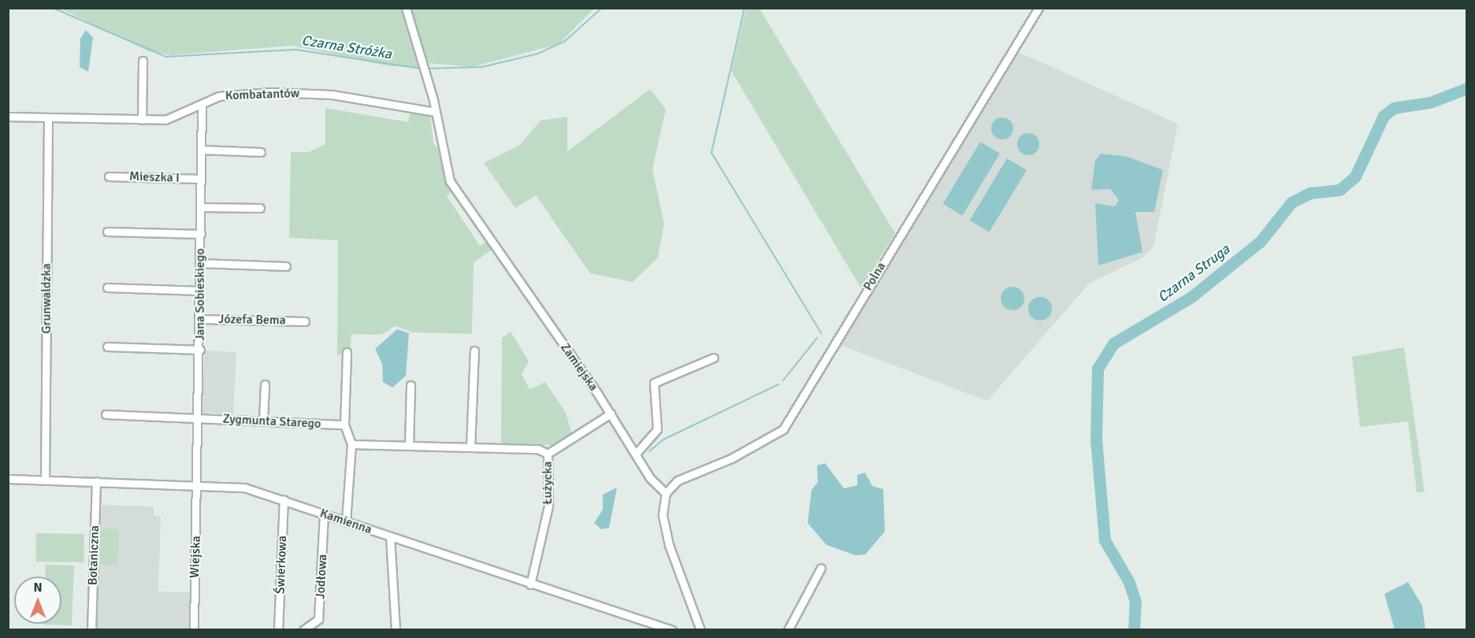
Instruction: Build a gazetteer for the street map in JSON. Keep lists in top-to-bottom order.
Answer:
{
  "streets": {
    "street": [
      "Kombatantów",
      "Mieszka I",
      "Polna",
      "Jana Sobieskiego",
      "Grunwaldzka",
      "Józefa Bema",
      "Zamiejska",
      "Zygmunta Starego",
      "Łużycka",
      "Kamienna",
      "Botaniczna",
      "Wiejska",
      "Świerkowa",
      "Jodłowa"
    ]
  },
  "crossings": [
    ["Kombatantów", "Jana Sobieskiego"],
    ["Kombatantów", "Grunwaldzka"],
    ["Kombatantów", "Zamiejska"],
    ["Mieszka I", "Jana Sobieskiego"],
    ["Polna", "Zamiejska"],
    ["Jana Sobieskiego", "Józefa Bema"],
    ["Jana Sobieskiego", "Zygmunta Starego"],
    ["Jana Sobieskiego", "Kamienna"],
    ["Jana Sobieskiego", "Wiejska"],
    ["Grunwaldzka", "Kamienna"],
    ["Zamiejska", "Łużycka"],
    ["Łużycka", "Kamienna"],
    ["Kamienna", "Botaniczna"],
    ["Kamienna", "Wiejska"],
    ["Kamienna", "Świerkowa"],
    ["Kamienna", "Jodłowa"]
  ],
  "water": ["Czarna Stróżka", "Czarna Struga"],
  "north": "top"
}
